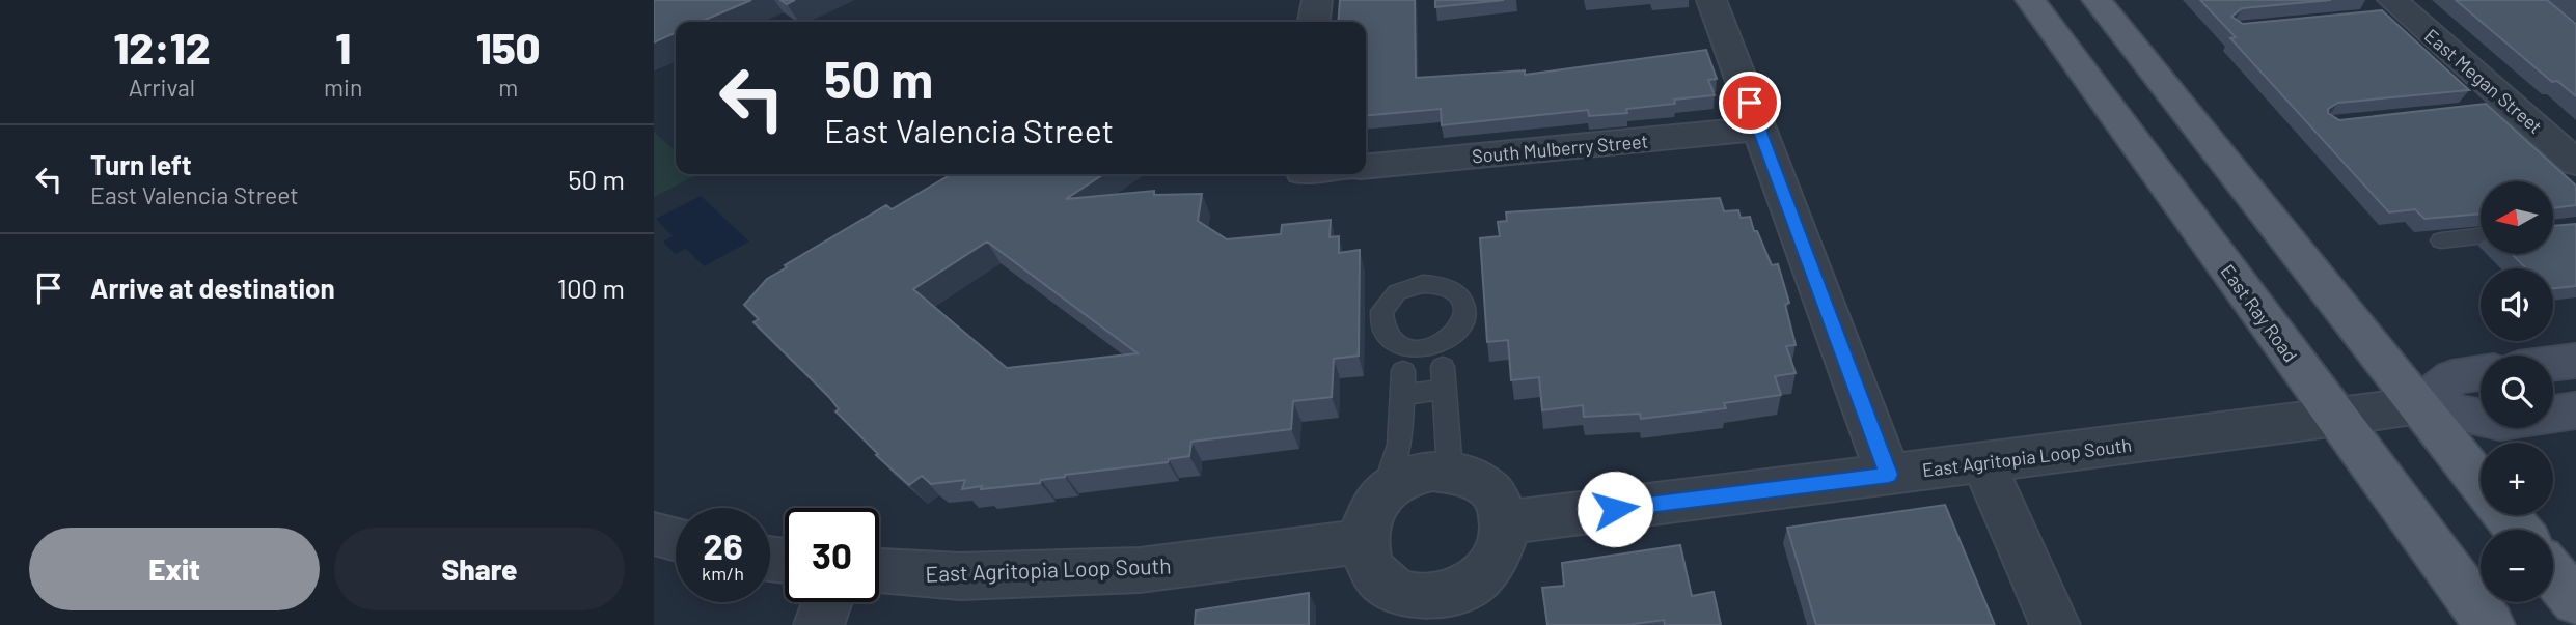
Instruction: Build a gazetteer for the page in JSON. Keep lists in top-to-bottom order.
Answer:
{
  "streets": {
    "main road": ["East Ray Road"],
    "street": ["East Megan Street", "South Mulberry Street", "East Agritopia Loop South"]
  },
  "crossings": [
    ["East Ray Road", "East Agritopia Loop South"]
  ],
  "north": "left",
  "page": {
    "eta": [
      "12:12",
      "Arrival",
      "1",
      "min",
      "150",
      "m"
    ],
    "turn": ["50 m", "East Valencia Street"],
    "list": [
      {
        "name": "Turn left",
        "note": "East Valencia Street",
        "value": "50 m"
      },
      {
        "name": "Arrive at destination",
        "value": "100 m"
      }
    ],
    "map_buttons": ["+", "−"],
    "speed": "26 km/h",
    "limit": "30",
    "buttons": ["Exit", "Share"]
  }
}
